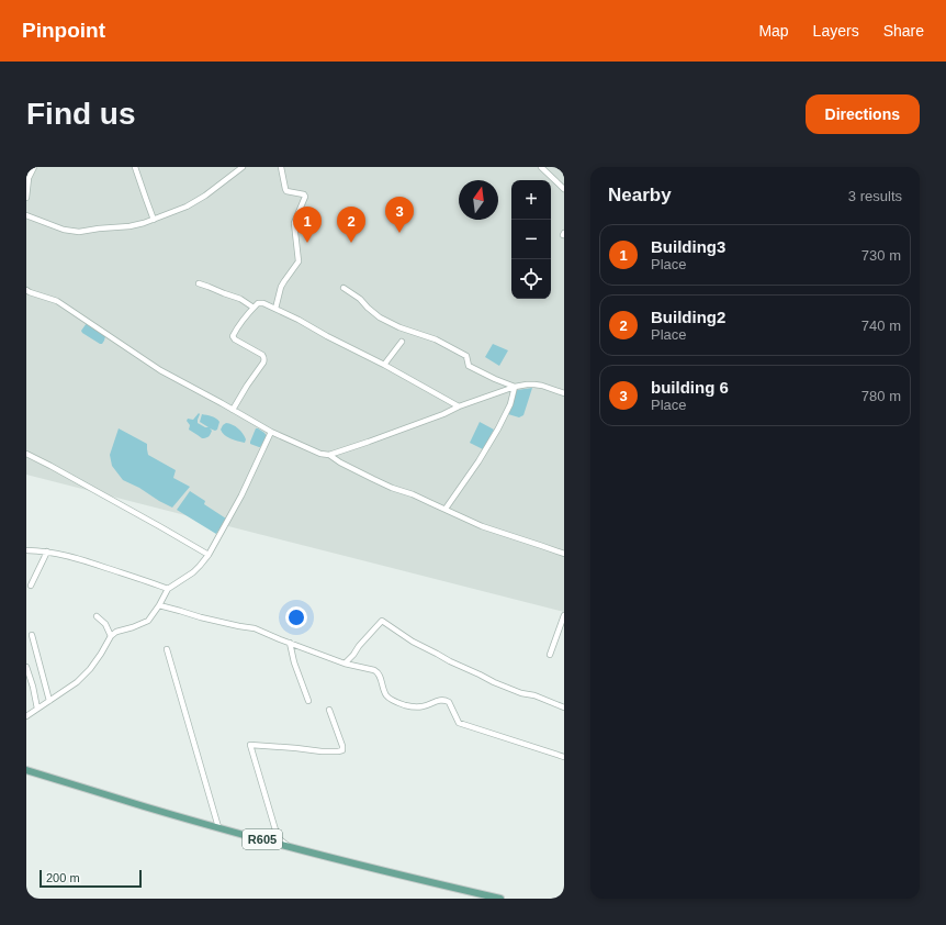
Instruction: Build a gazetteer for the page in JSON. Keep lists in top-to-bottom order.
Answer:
{
  "streets": {
    "main road": ["R605"]
  },
  "scale_bar": "200 m",
  "north": "top",
  "page": {
    "header": "Pinpoint",
    "nav": ["Map", "Layers", "Share"],
    "buttons": "Directions",
    "title": "Find us",
    "heading": ["Nearby", "3 results"],
    "map_buttons": ["+", "−"],
    "pins": ["3", "1", "2"],
    "list": [
      {
        "mark": "1",
        "name": "Building3",
        "note": "Place",
        "value": "730 m"
      },
      {
        "mark": "2",
        "name": "Building2",
        "note": "Place",
        "value": "740 m"
      },
      {
        "mark": "3",
        "name": "building 6",
        "note": "Place",
        "value": "780 m"
      }
    ],
    "scale": "200 m"
  }
}
